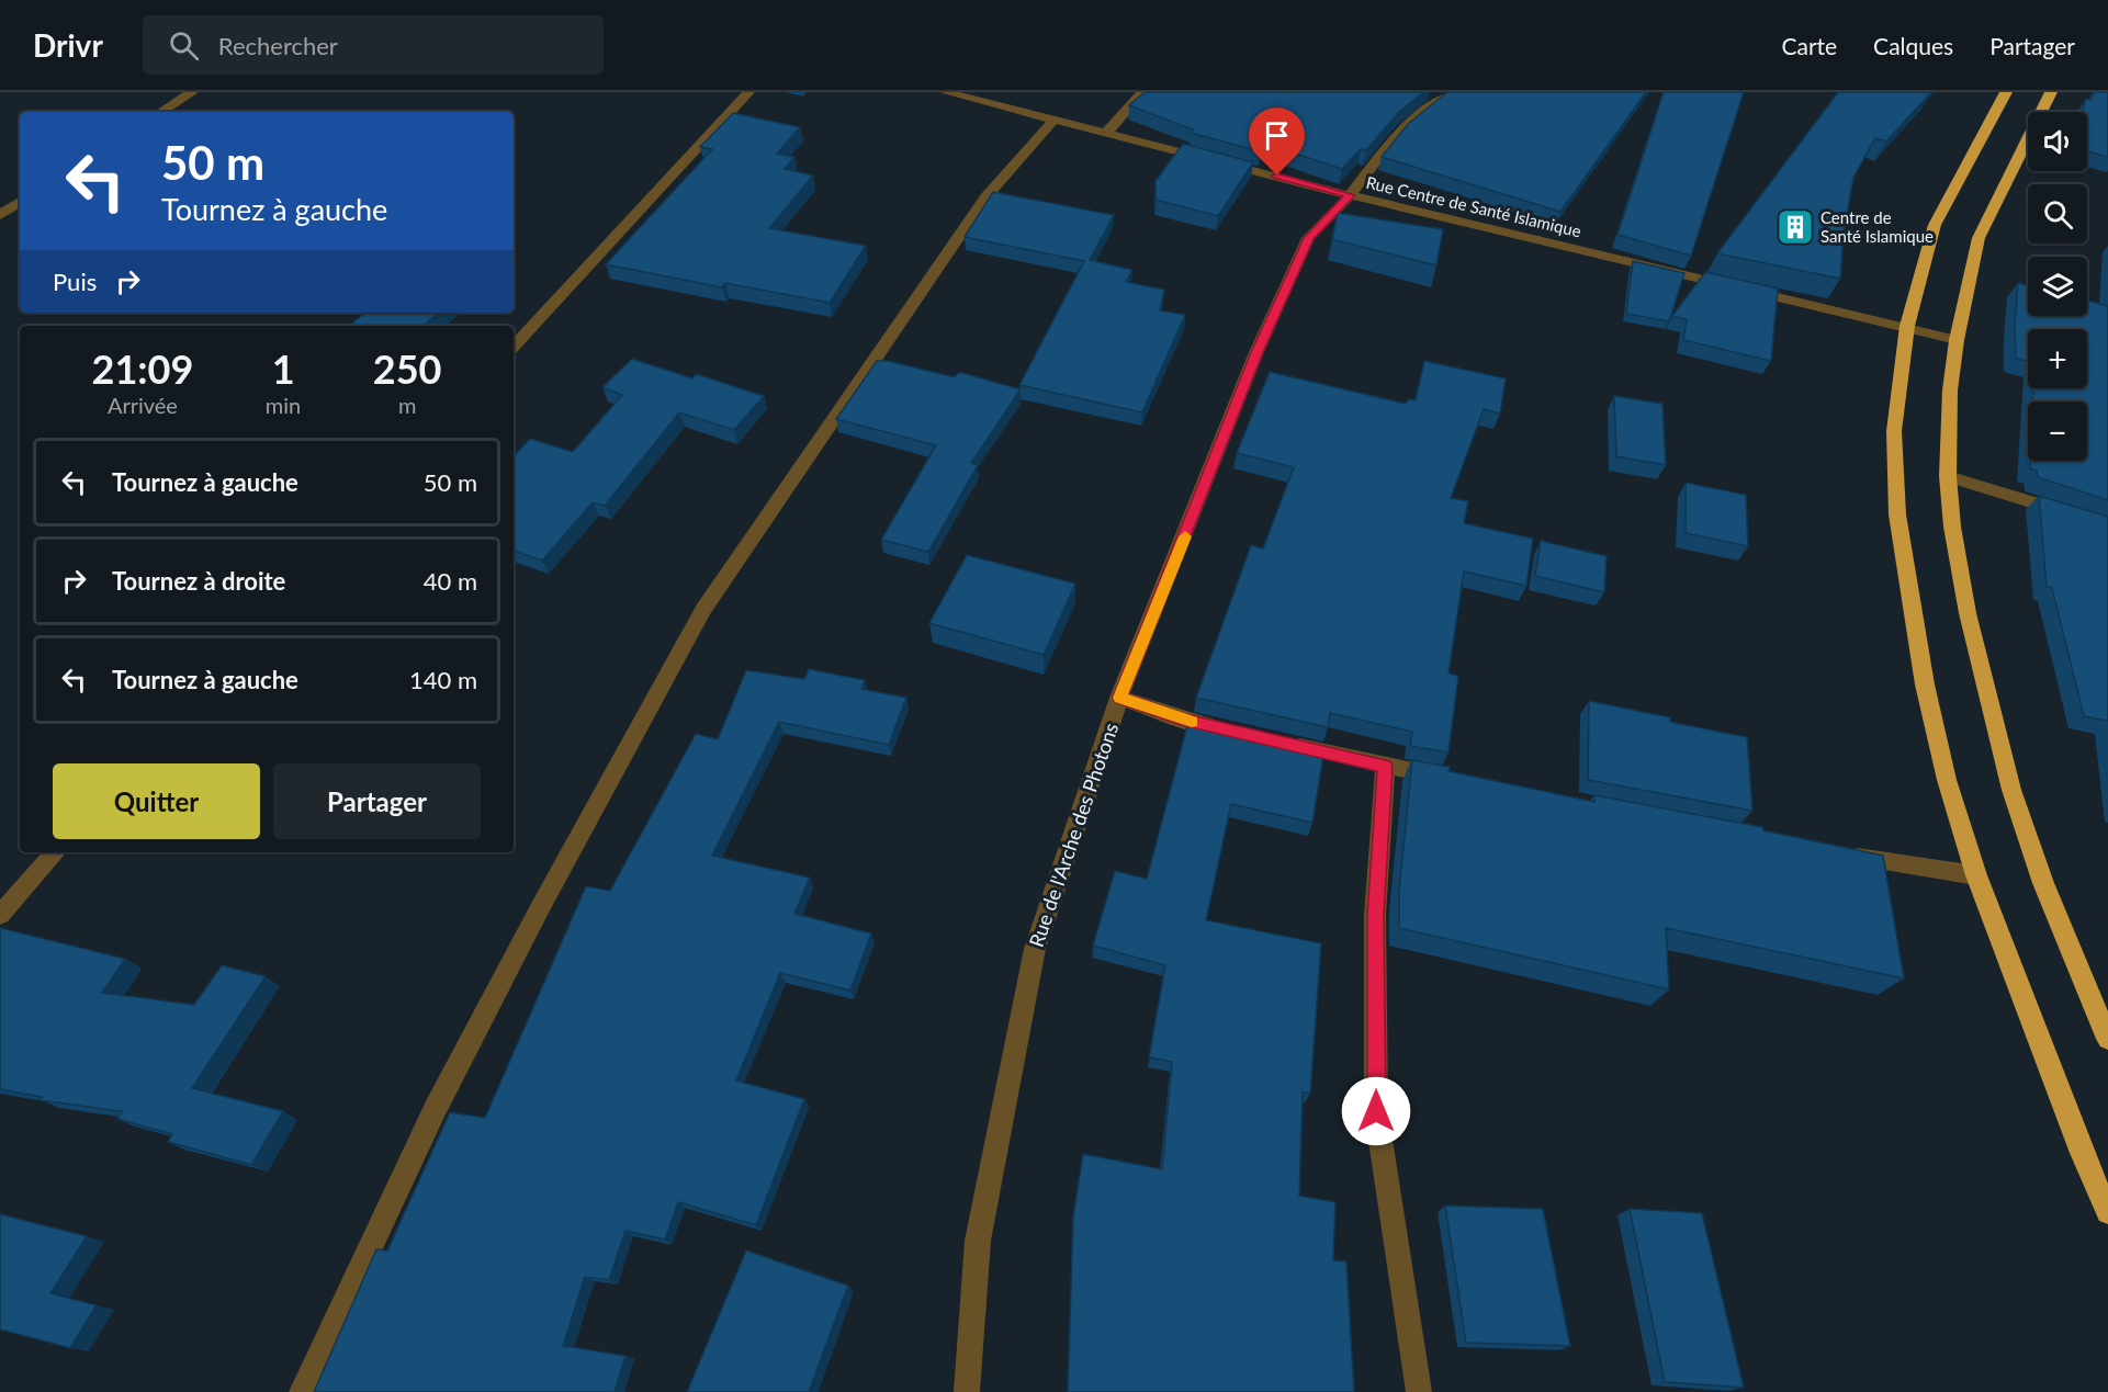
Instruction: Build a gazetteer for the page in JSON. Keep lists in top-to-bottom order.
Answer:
{
  "streets": {
    "street": ["Rue Centre de Santé Islamique", "Rue de l'Arche des Photons"]
  },
  "crossings": [
    ["Rue Centre de Santé Islamique", "Rue de l'Arche des Photons"]
  ],
  "places": {
    "building": ["Centre de Santé Islamique"]
  },
  "page": {
    "header": "Drivr",
    "search": "Rechercher",
    "nav": ["Carte", "Calques", "Partager"],
    "map_buttons": ["+", "−"],
    "turn": ["50 m", "Tournez à gauche"],
    "then": "Puis",
    "eta": [
      "21:09",
      "Arrivée",
      "1",
      "min",
      "250",
      "m"
    ],
    "list": [
      {
        "name": "Tournez à gauche",
        "value": "50 m"
      },
      {
        "name": "Tournez à droite",
        "value": "40 m"
      },
      {
        "name": "Tournez à gauche",
        "value": "140 m"
      }
    ],
    "buttons": ["Quitter", "Partager"]
  }
}
